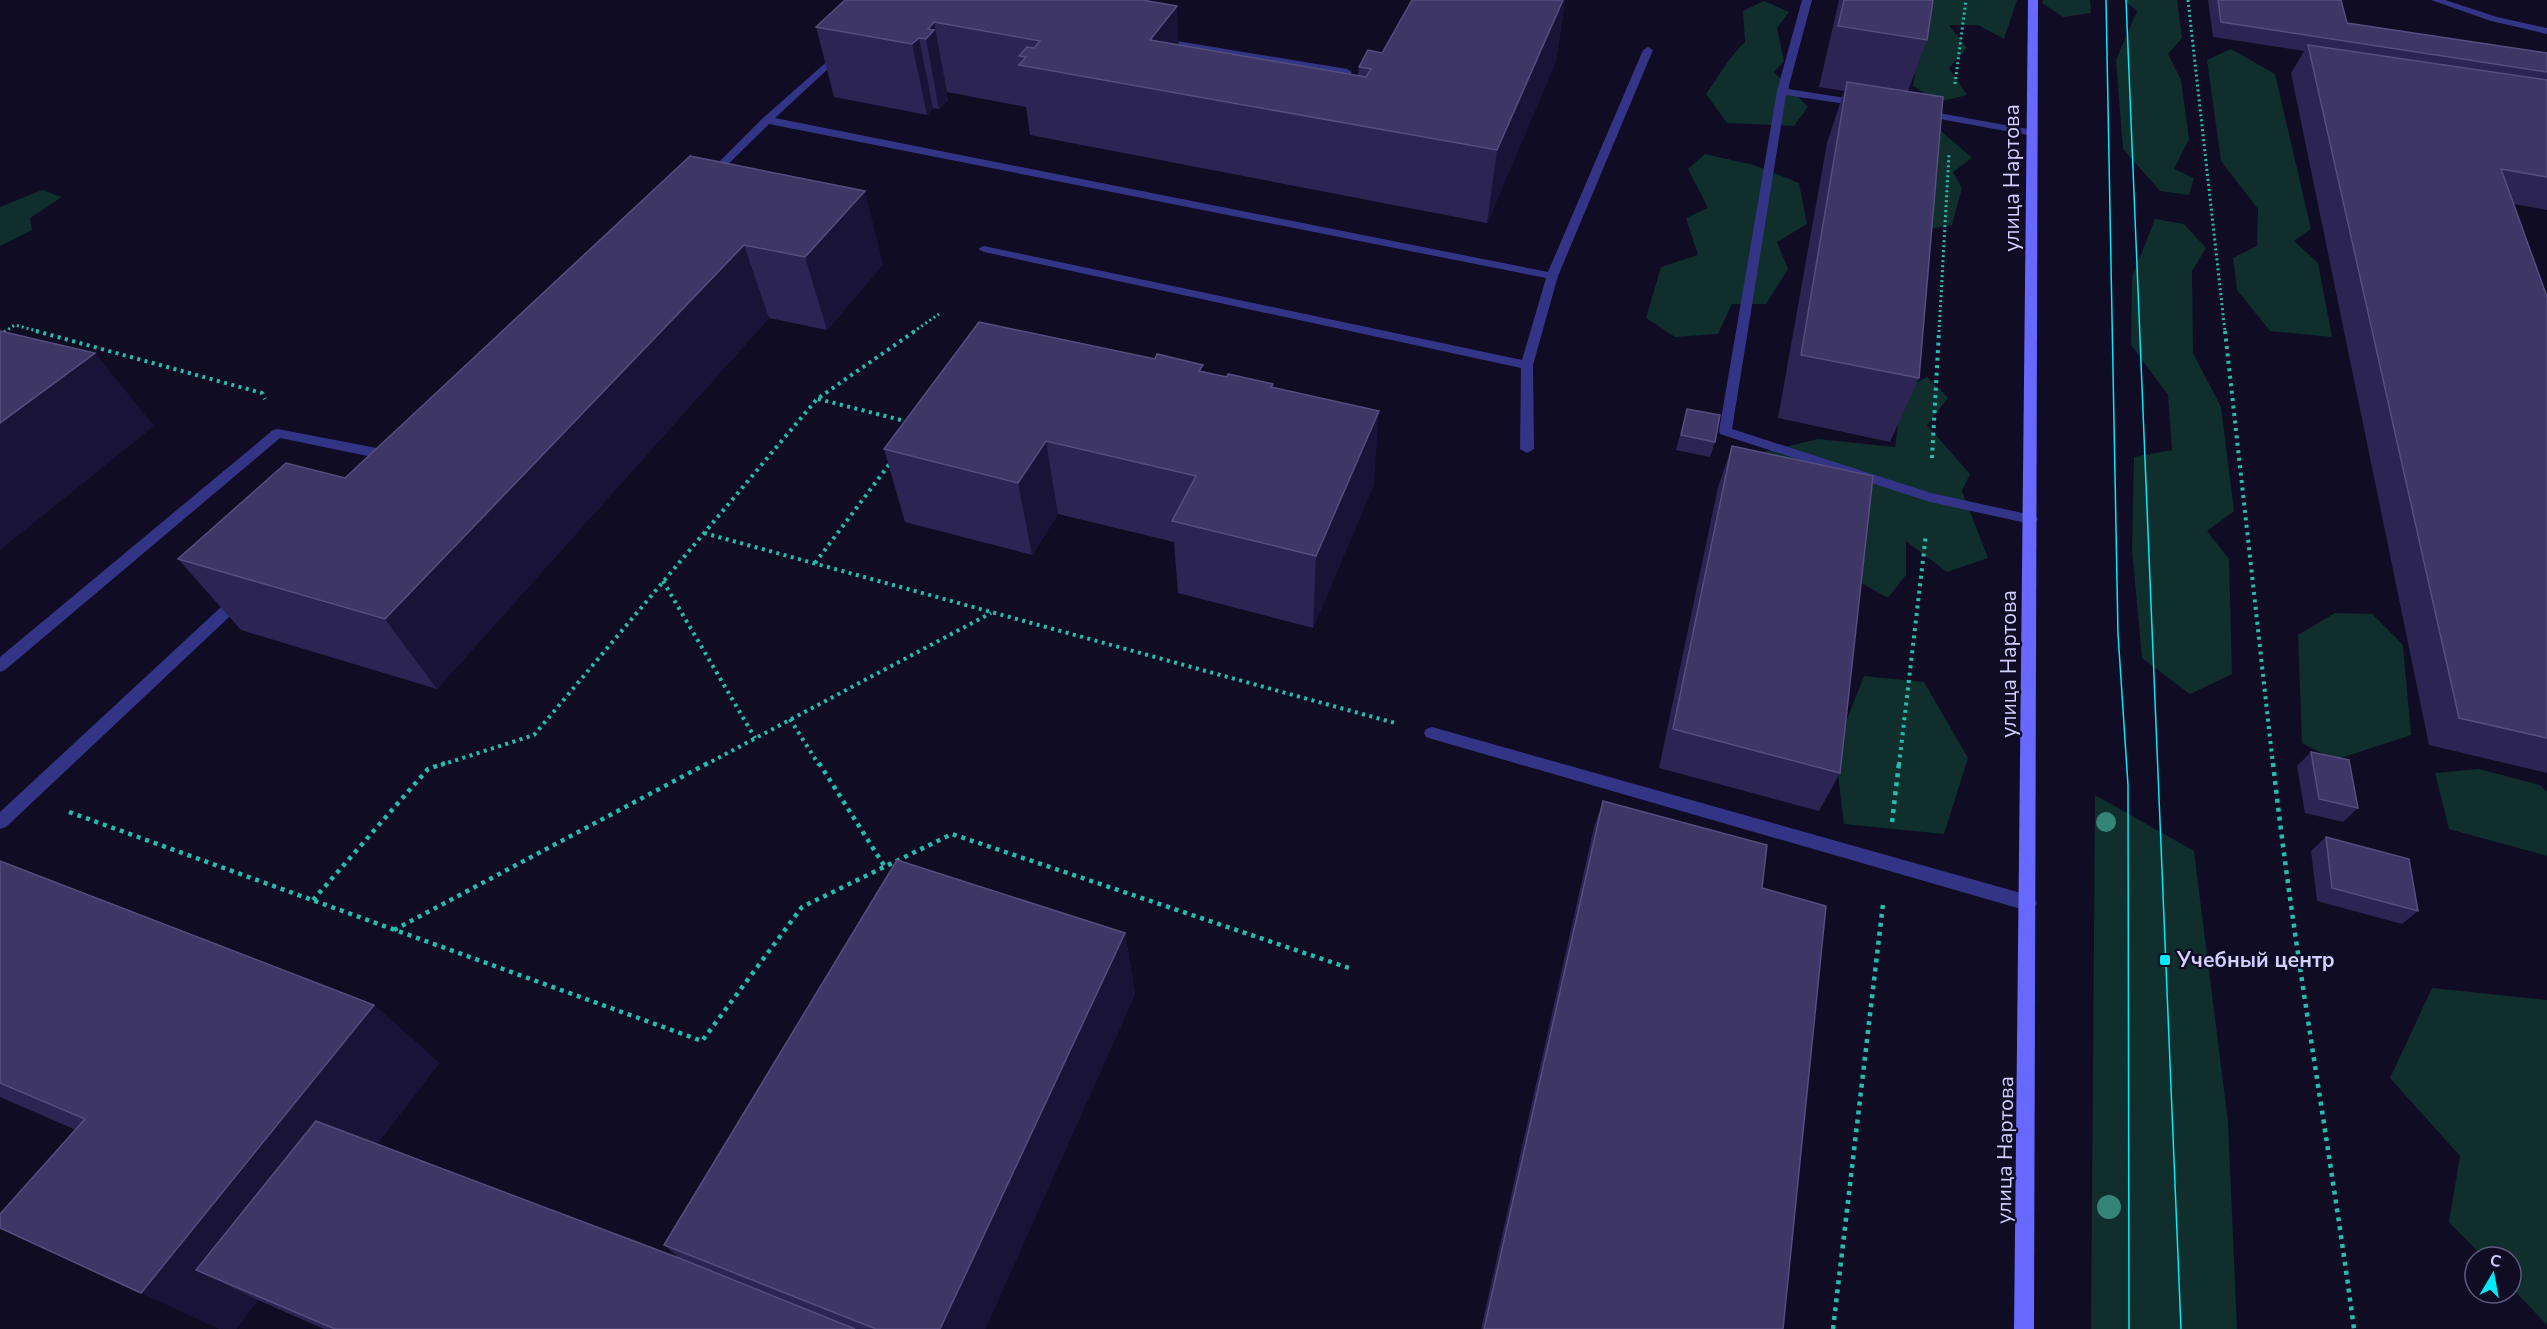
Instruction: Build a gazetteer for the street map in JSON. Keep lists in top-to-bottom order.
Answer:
{
  "streets": {
    "street": ["улица Нартова"]
  },
  "places": {
    "transit": ["Учебный центр"]
  },
  "north": "top"
}
